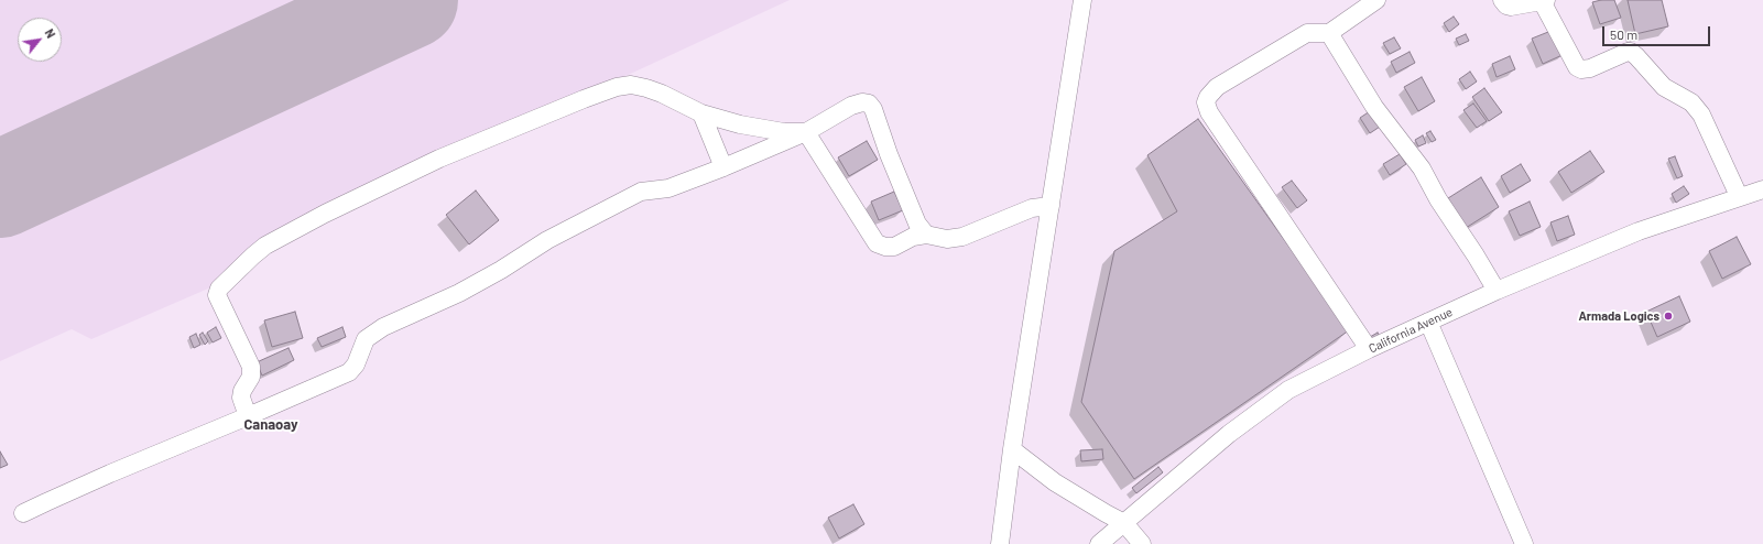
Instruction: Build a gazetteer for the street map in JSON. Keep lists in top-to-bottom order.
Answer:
{
  "streets": {
    "street": ["California Avenue"]
  },
  "districts": ["Canaoay"],
  "places": ["Armada Logics"],
  "scale_bar": "50 m",
  "north": "top right"
}
